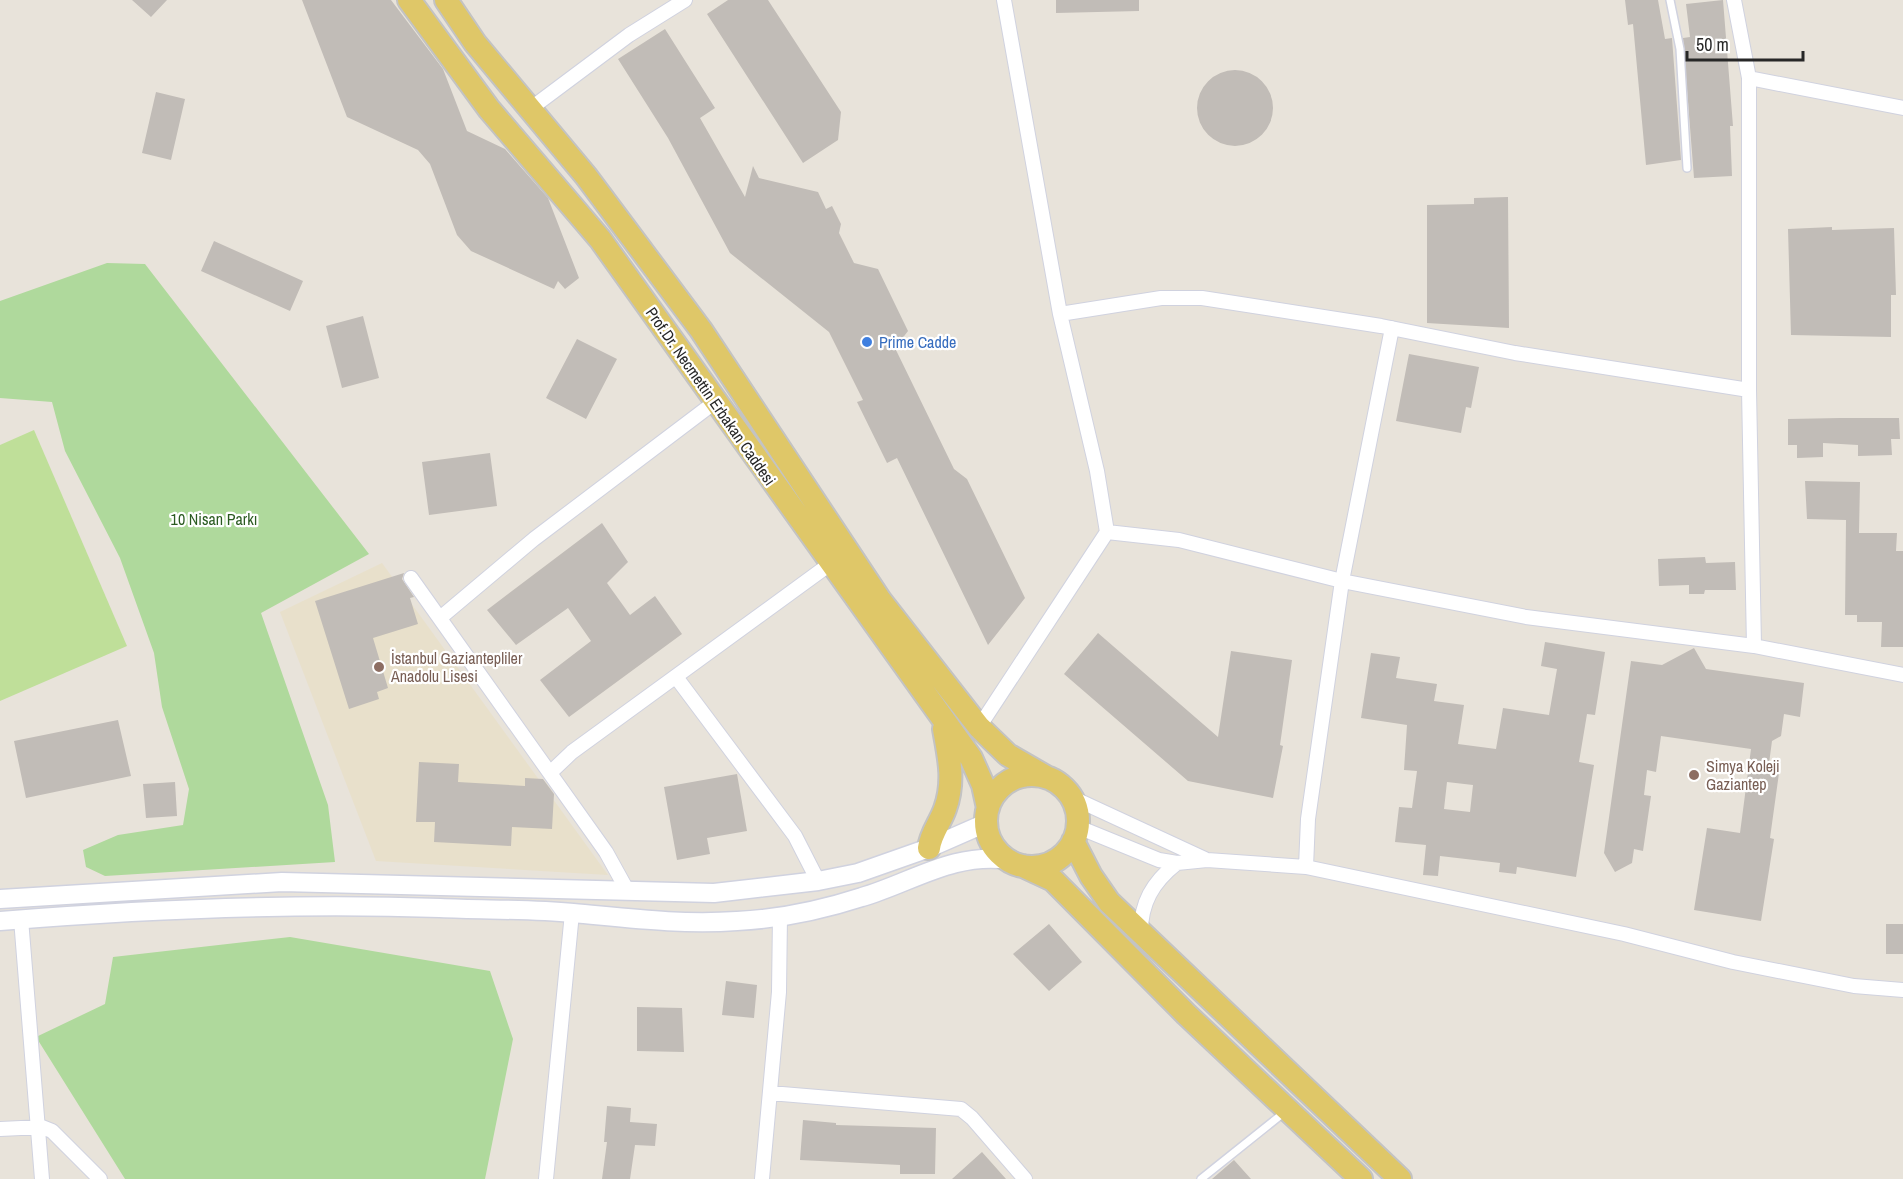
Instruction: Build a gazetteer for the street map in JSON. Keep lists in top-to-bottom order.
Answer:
{
  "streets": {
    "main road": ["Prof.Dr. Necmettin Erbakan Caddesi"]
  },
  "parks": ["10 Nisan Parkı"],
  "places": ["Prime Cadde", "İstanbul Gaziantepliler Anadolu Lisesi", "Simya Koleji Gaziantep"],
  "scale_bar": "50 m"
}
